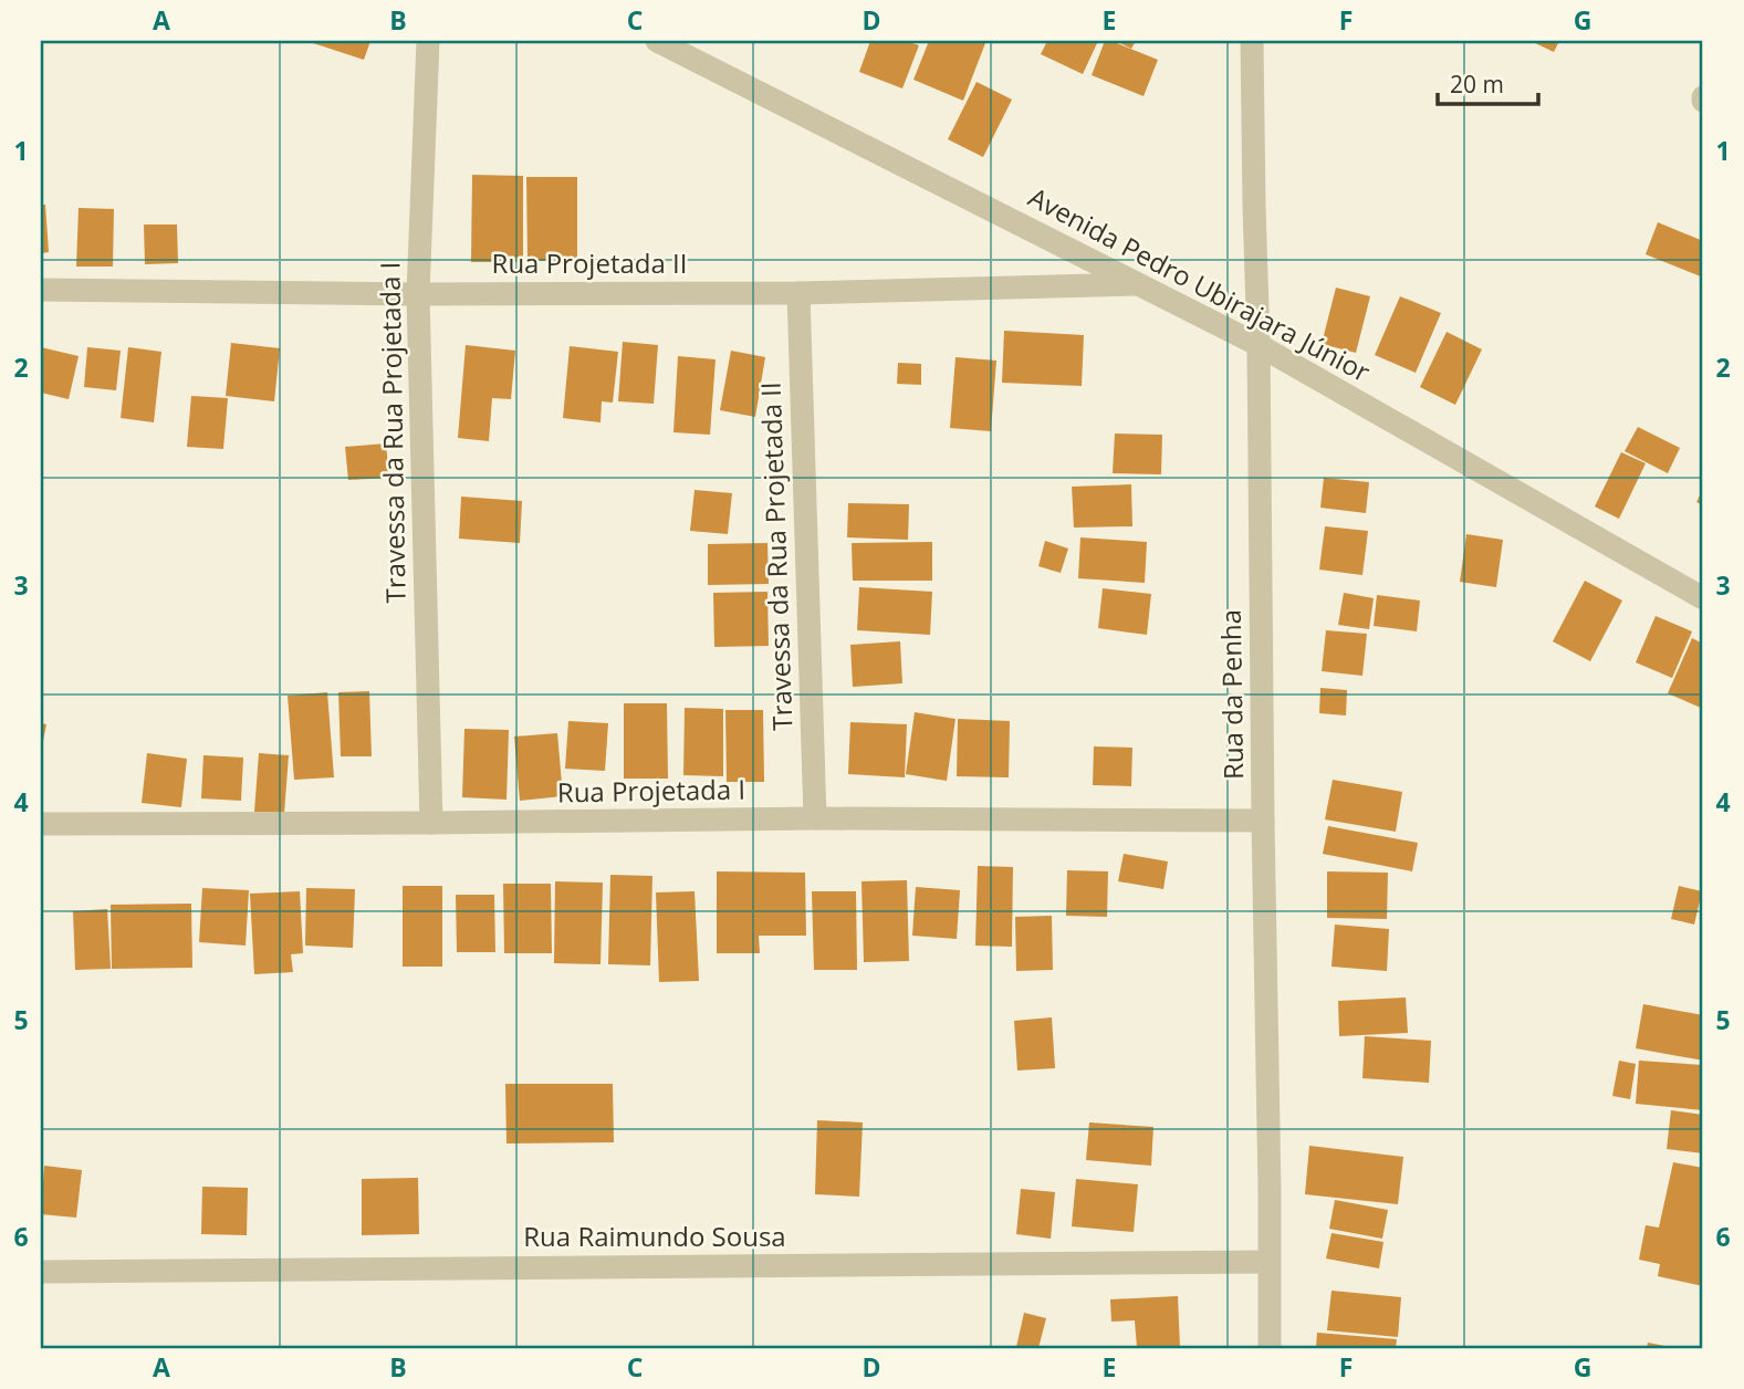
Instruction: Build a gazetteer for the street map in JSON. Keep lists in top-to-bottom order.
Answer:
{
  "streets": {
    "street": [
      "Rua Projetada II",
      "Avenida Pedro Ubirajara Júnior",
      "Travessa da Rua Projetada I",
      "Travessa da Rua Projetada II",
      "Rua da Penha",
      "Rua Projetada I",
      "Rua Raimundo Sousa"
    ]
  },
  "crossings": [
    ["Rua Projetada II", "Avenida Pedro Ubirajara Júnior"],
    ["Rua Projetada II", "Travessa da Rua Projetada I"],
    ["Rua Projetada II", "Travessa da Rua Projetada II"],
    ["Avenida Pedro Ubirajara Júnior", "Rua da Penha"],
    ["Travessa da Rua Projetada I", "Rua Projetada I"],
    ["Travessa da Rua Projetada II", "Rua Projetada I"],
    ["Rua da Penha", "Rua Projetada I"],
    ["Rua da Penha", "Rua Raimundo Sousa"]
  ],
  "scale_bar": "20 m",
  "grid": {
    "columns": [
      "A",
      "B",
      "C",
      "D",
      "E",
      "F",
      "G"
    ],
    "rows": [
      "1",
      "2",
      "3",
      "4",
      "5",
      "6"
    ]
  }
}
